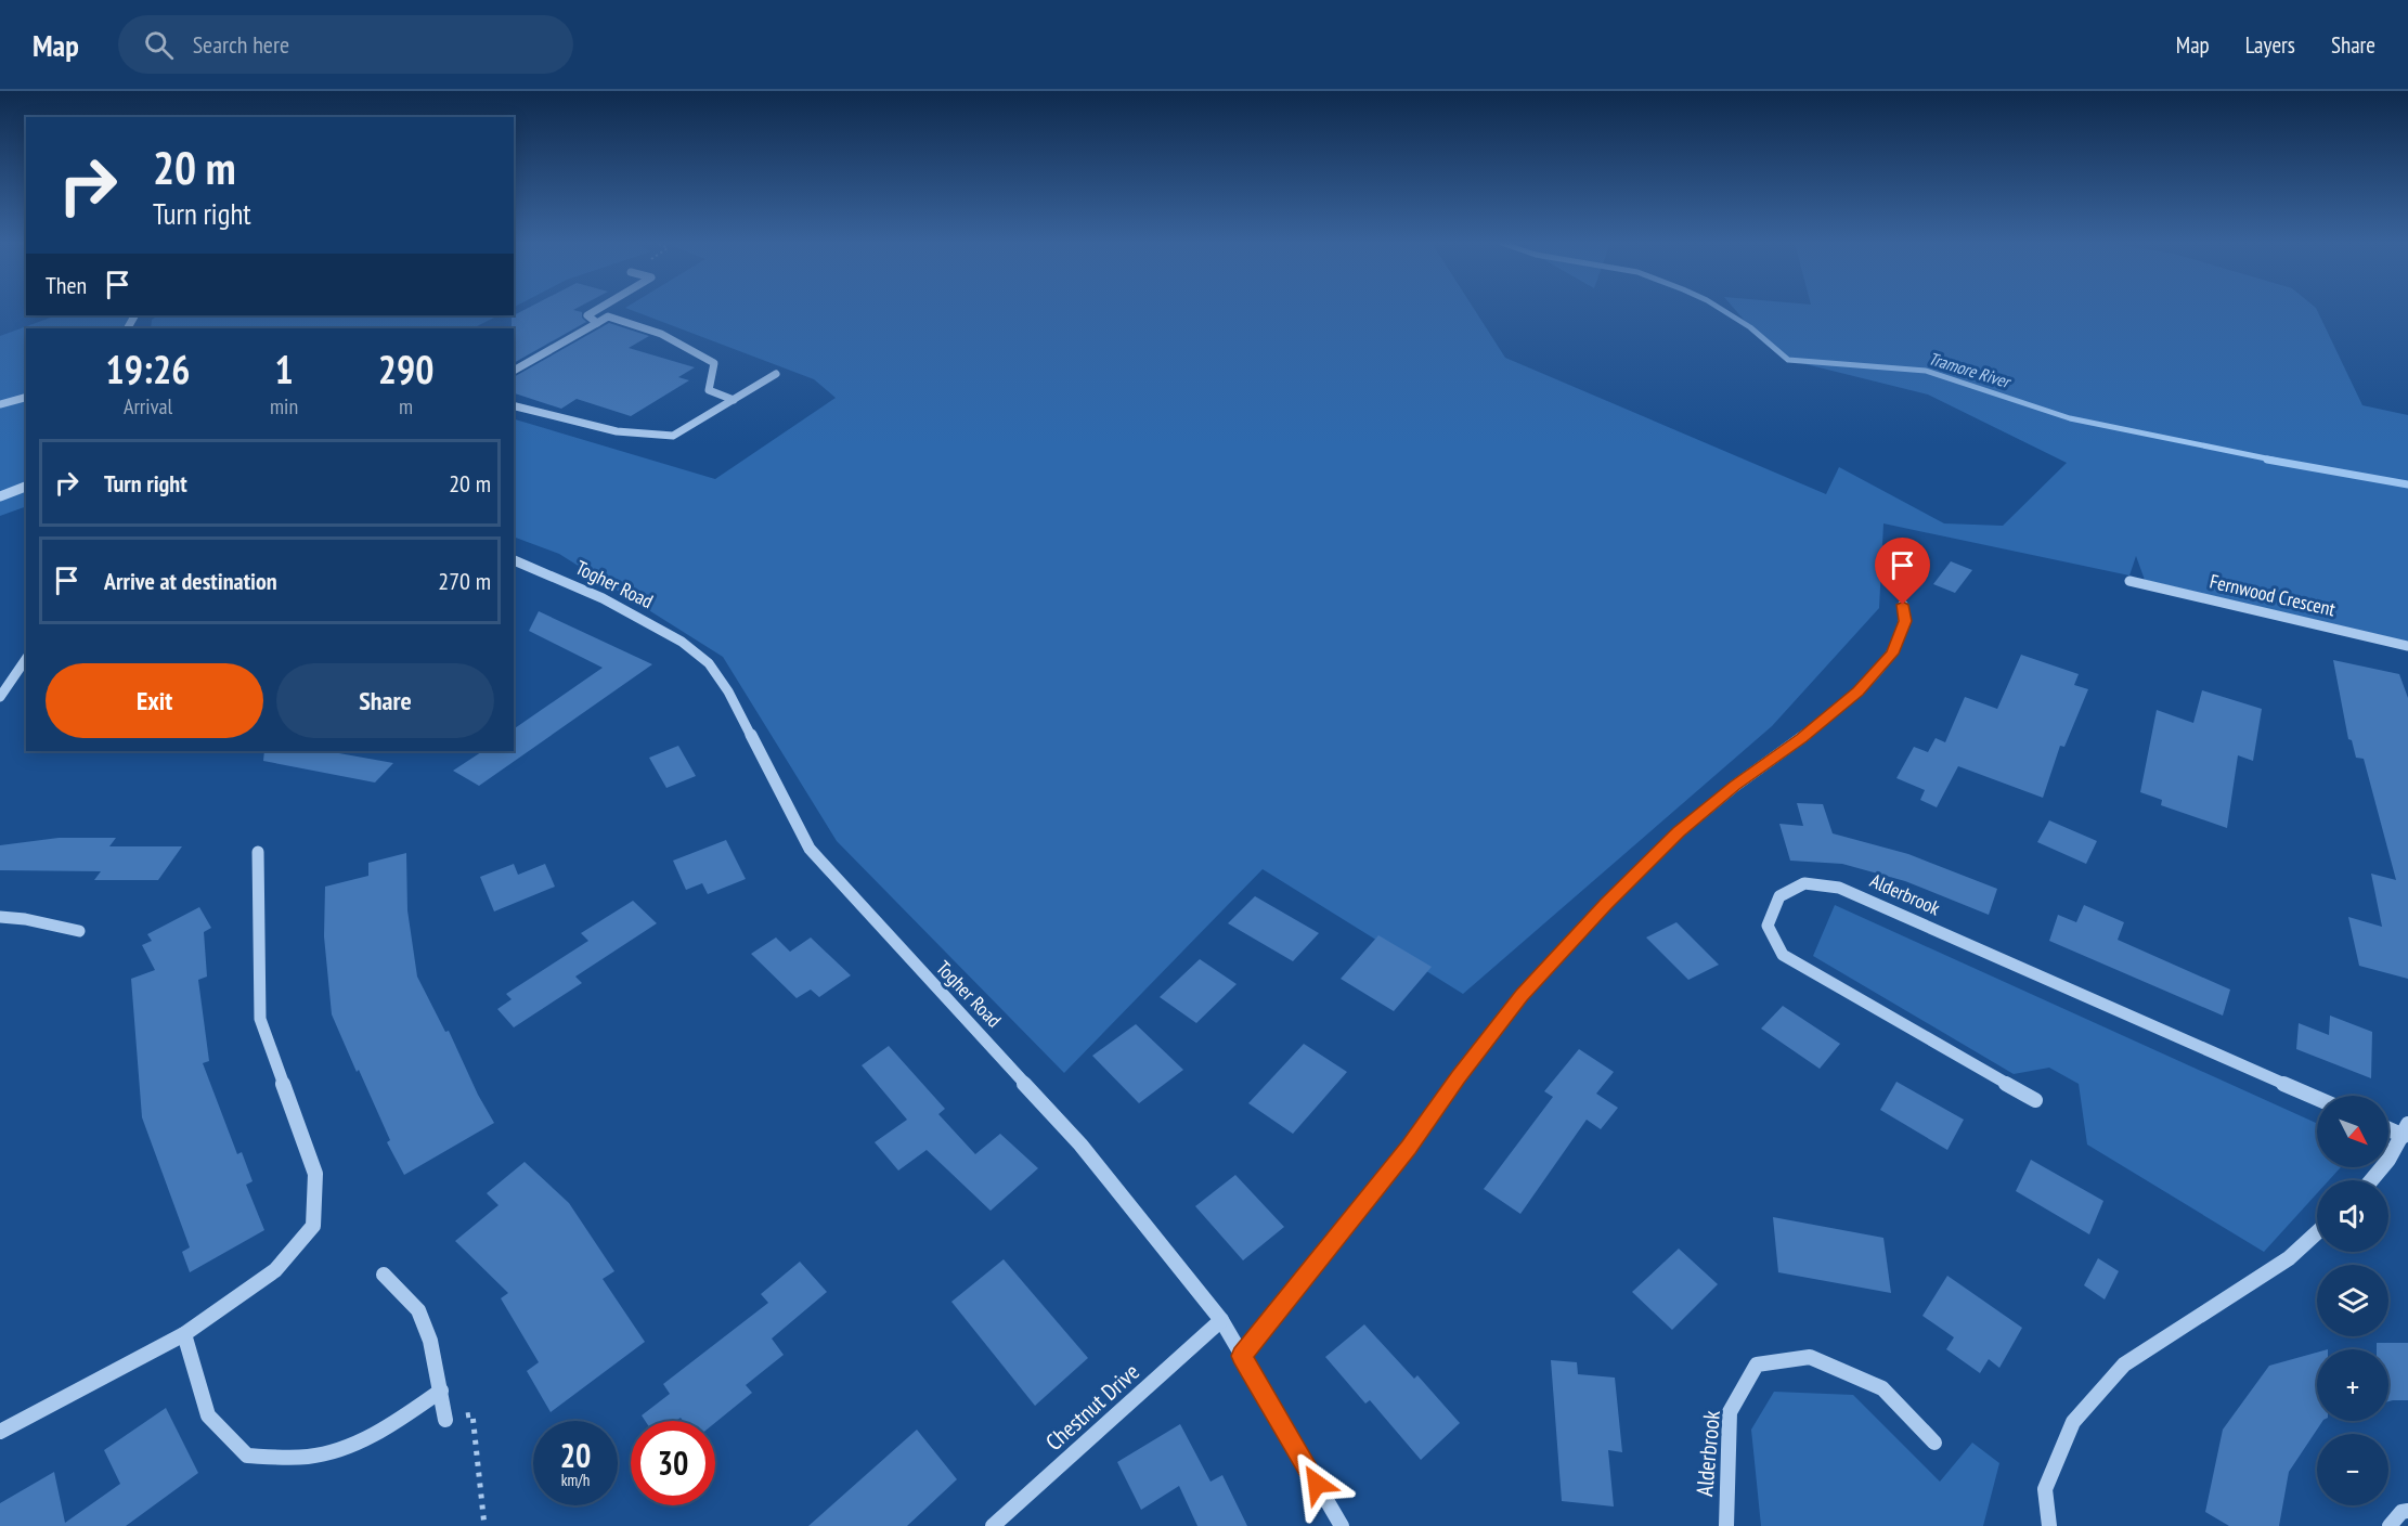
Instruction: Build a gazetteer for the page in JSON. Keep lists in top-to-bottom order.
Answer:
{
  "streets": {
    "street": [
      "Togher Road",
      "Fernwood Crescent",
      "Alderbrook",
      "Chestnut Drive"
    ]
  },
  "crossings": [
    ["Togher Road", "Chestnut Drive"]
  ],
  "water": ["Tramore River"],
  "north": "bottom right",
  "page": {
    "header": "Map",
    "search": "Search here",
    "nav": ["Map", "Layers", "Share"],
    "turn": ["20 m", "Turn right"],
    "then": "Then",
    "eta": [
      "19:26",
      "Arrival",
      "1",
      "min",
      "290",
      "m"
    ],
    "list": [
      {
        "name": "Turn right",
        "value": "20 m"
      },
      {
        "name": "Arrive at destination",
        "value": "270 m"
      }
    ],
    "buttons": ["Exit", "Share"],
    "map_buttons": ["+", "−"],
    "speed": "20 km/h",
    "limit": "30"
  }
}
